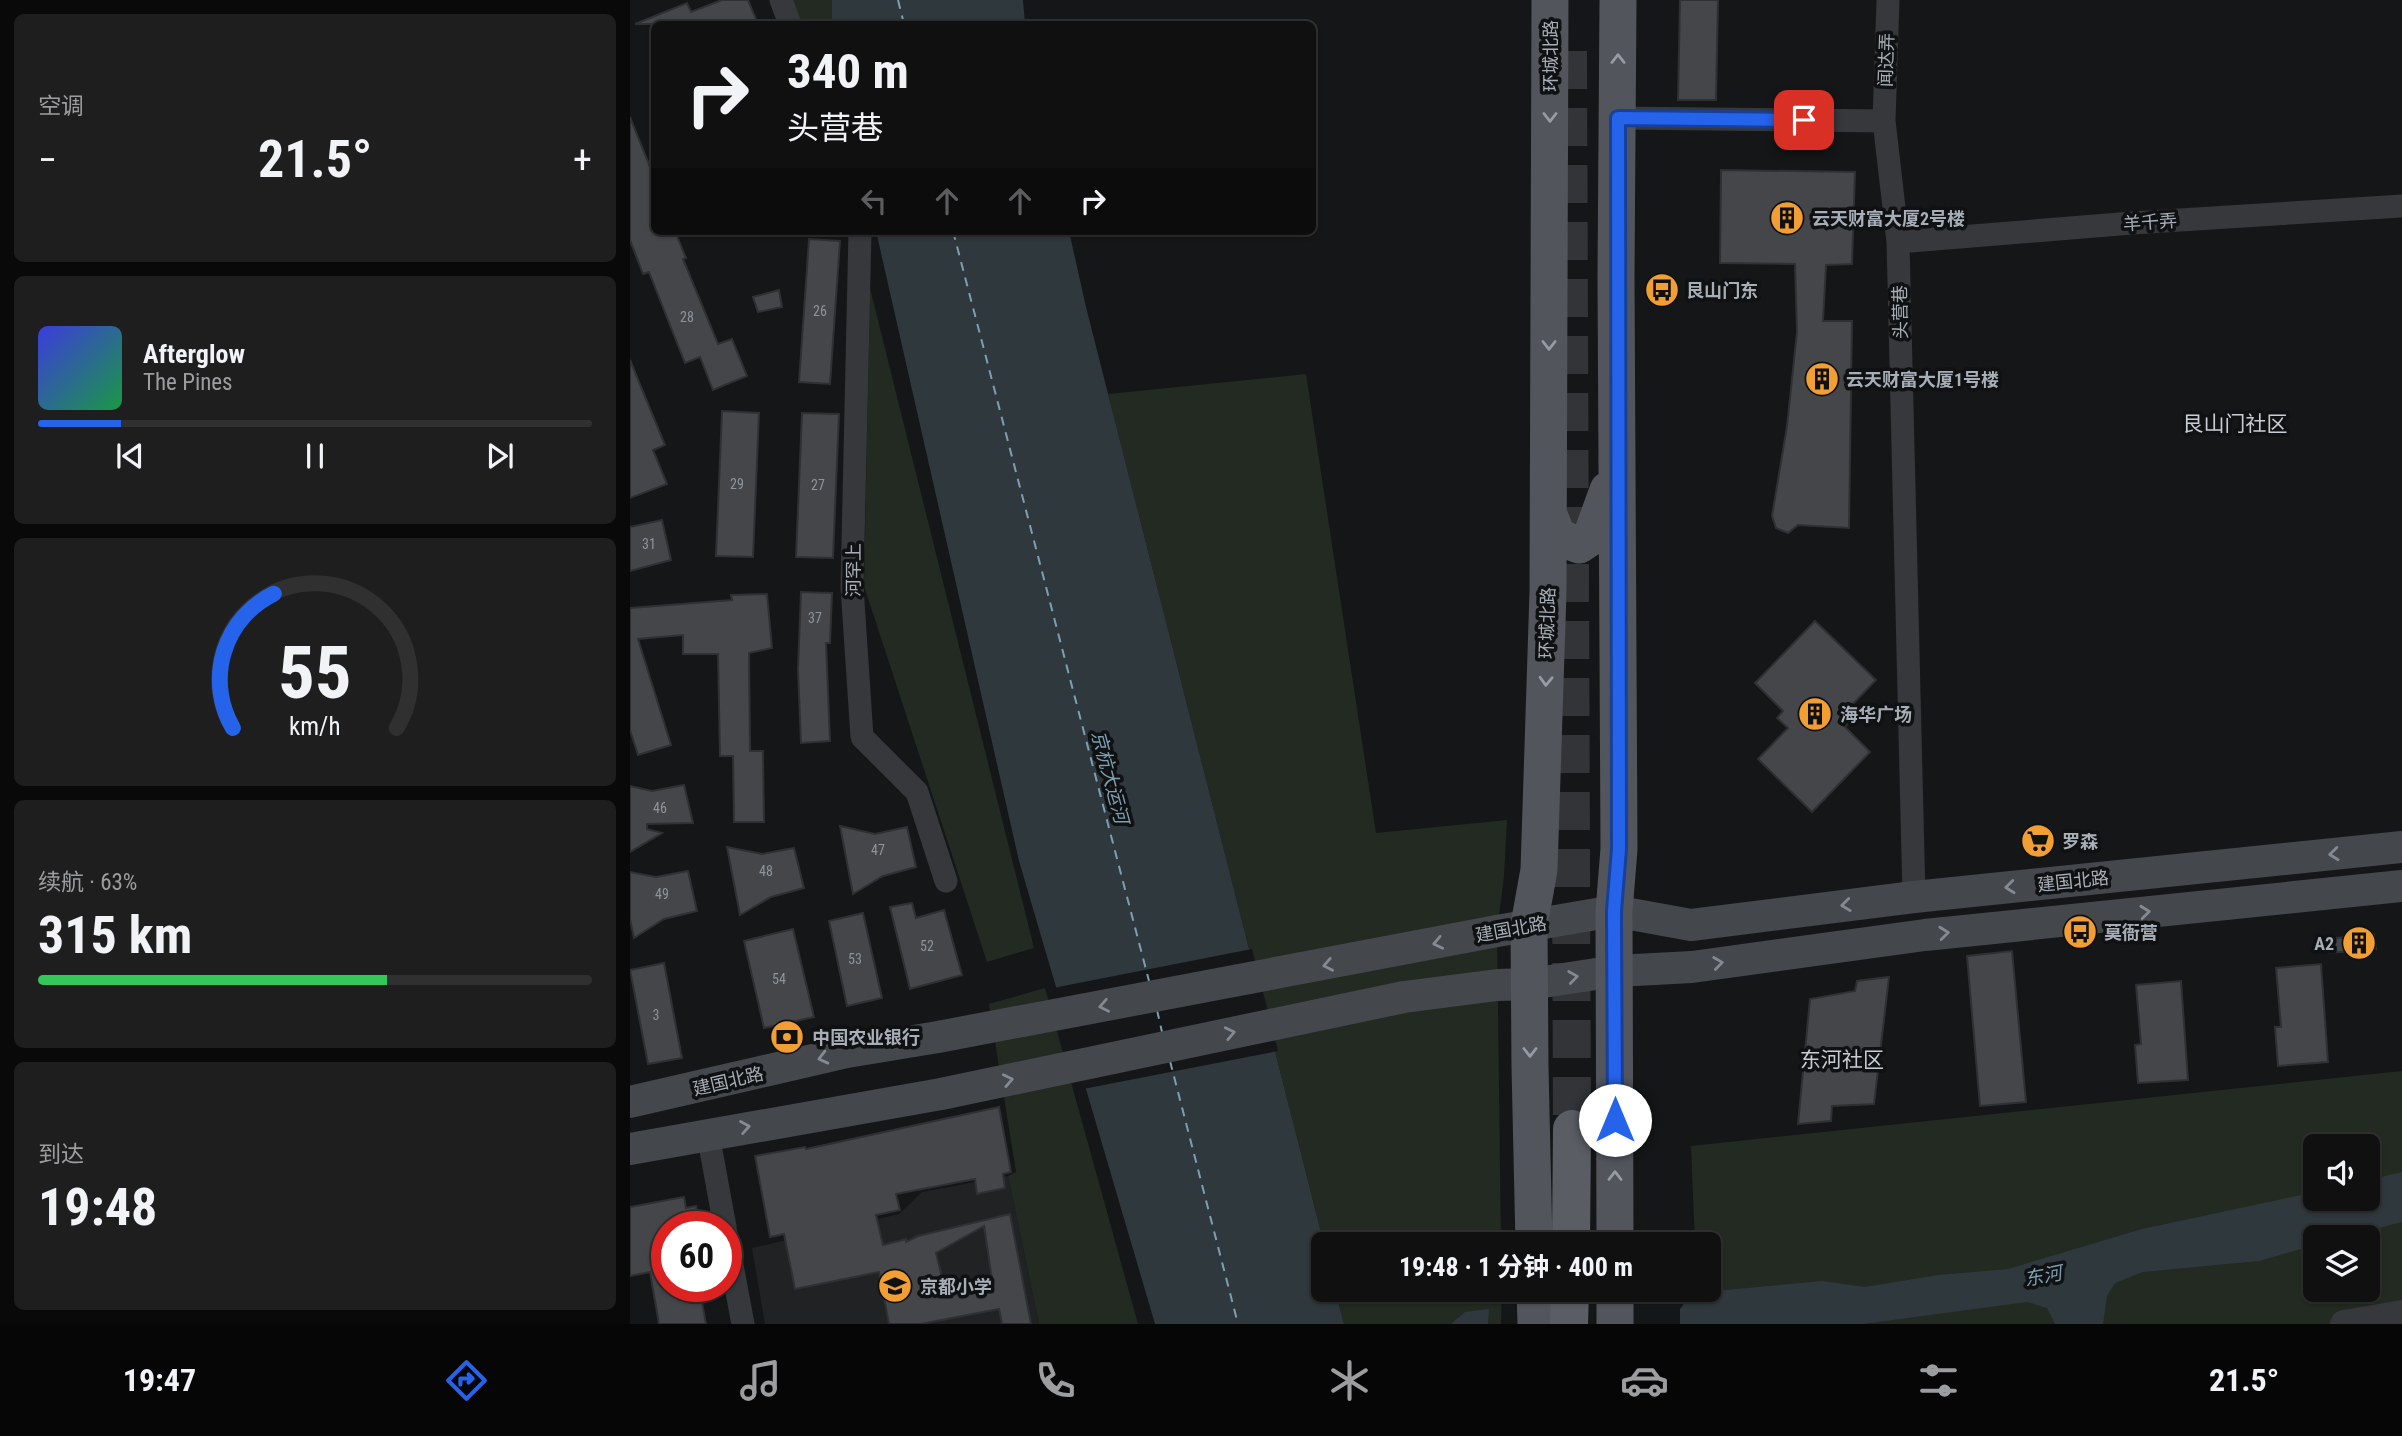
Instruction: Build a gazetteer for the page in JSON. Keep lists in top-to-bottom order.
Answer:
{
  "streets": {
    "main road": ["环城北路", "建国北路"],
    "street": [
      "闻达弄",
      "羊千弄",
      "头营巷",
      "河罕上"
    ]
  },
  "crossings": [
    ["环城北路", "建国北路"],
    ["闻达弄", "头营巷"],
    ["羊千弄", "头营巷"],
    ["头营巷", "建国北路"]
  ],
  "districts": ["艮山门社区", "东河社区"],
  "water": ["京杭大运河", "东河"],
  "places": {
    "building": [
      "云天财富大厦2号楼",
      "云天财富大厦1号楼",
      "海华广场",
      "A2"
    ],
    "bus stop": ["艮山门东", "莫衙营"],
    "supermarket": ["罗森"],
    "bank": ["中国农业银行"],
    "school or university": ["京都小学"]
  },
  "house_numbers": [
    "26",
    "28",
    "29",
    "27",
    "31",
    "37",
    "46",
    "47",
    "48",
    "49",
    "52",
    "53",
    "54",
    "3"
  ],
  "page": {
    "tile": [
      "空调",
      ["续航 · 63%", "315 km"],
      ["到达", "19:48"]
    ],
    "turn": ["340 m", "头营巷"],
    "heat": ["−", "21.5°", "+"],
    "song": ["Afterglow", "The Pines"],
    "limit": "60",
    "trip": "19:48 · 1 分钟 · 400 m",
    "tabs": ["19:47", "21.5°"],
    "gauge": ["55", "km/h"]
  }
}
